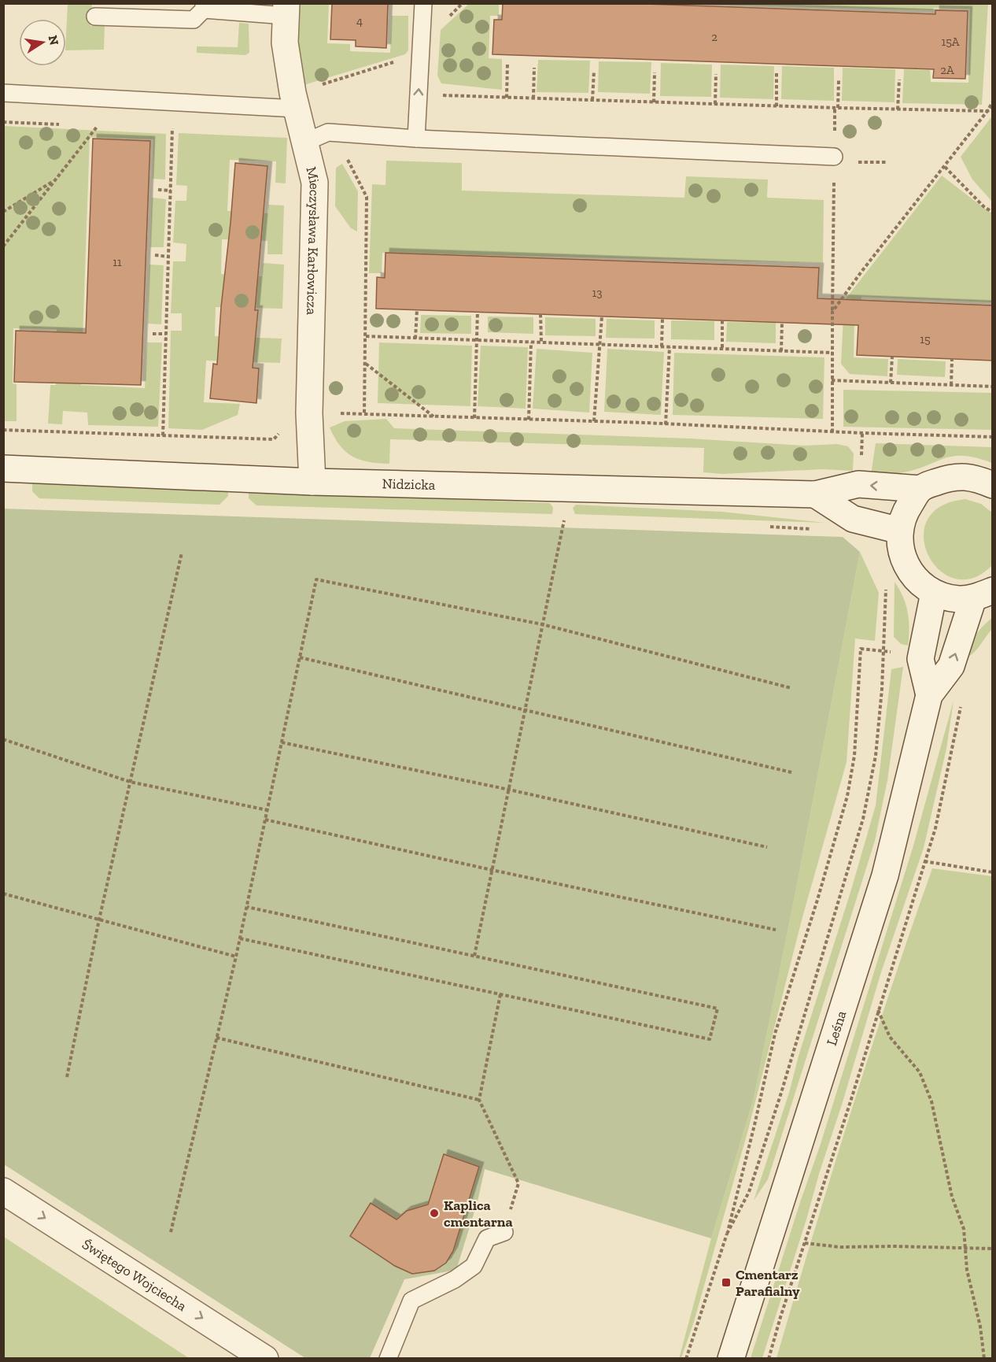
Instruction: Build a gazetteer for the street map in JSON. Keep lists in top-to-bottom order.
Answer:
{
  "streets": {
    "street": [
      "Mieczysława Karłowicza",
      "Nidzicka",
      "Leśna",
      "Świętego Wojciecha"
    ]
  },
  "crossings": [
    ["Mieczysława Karłowicza", "Nidzicka"]
  ],
  "one_way": ["Świętego Wojciecha"],
  "places": {
    "other": ["Kaplica cmentarna"],
    "transit": ["Cmentarz Parafialny"]
  },
  "house_numbers": [
    "4",
    "2",
    "15A",
    "2A",
    "11",
    "13",
    "15"
  ],
  "north": "right"
}
